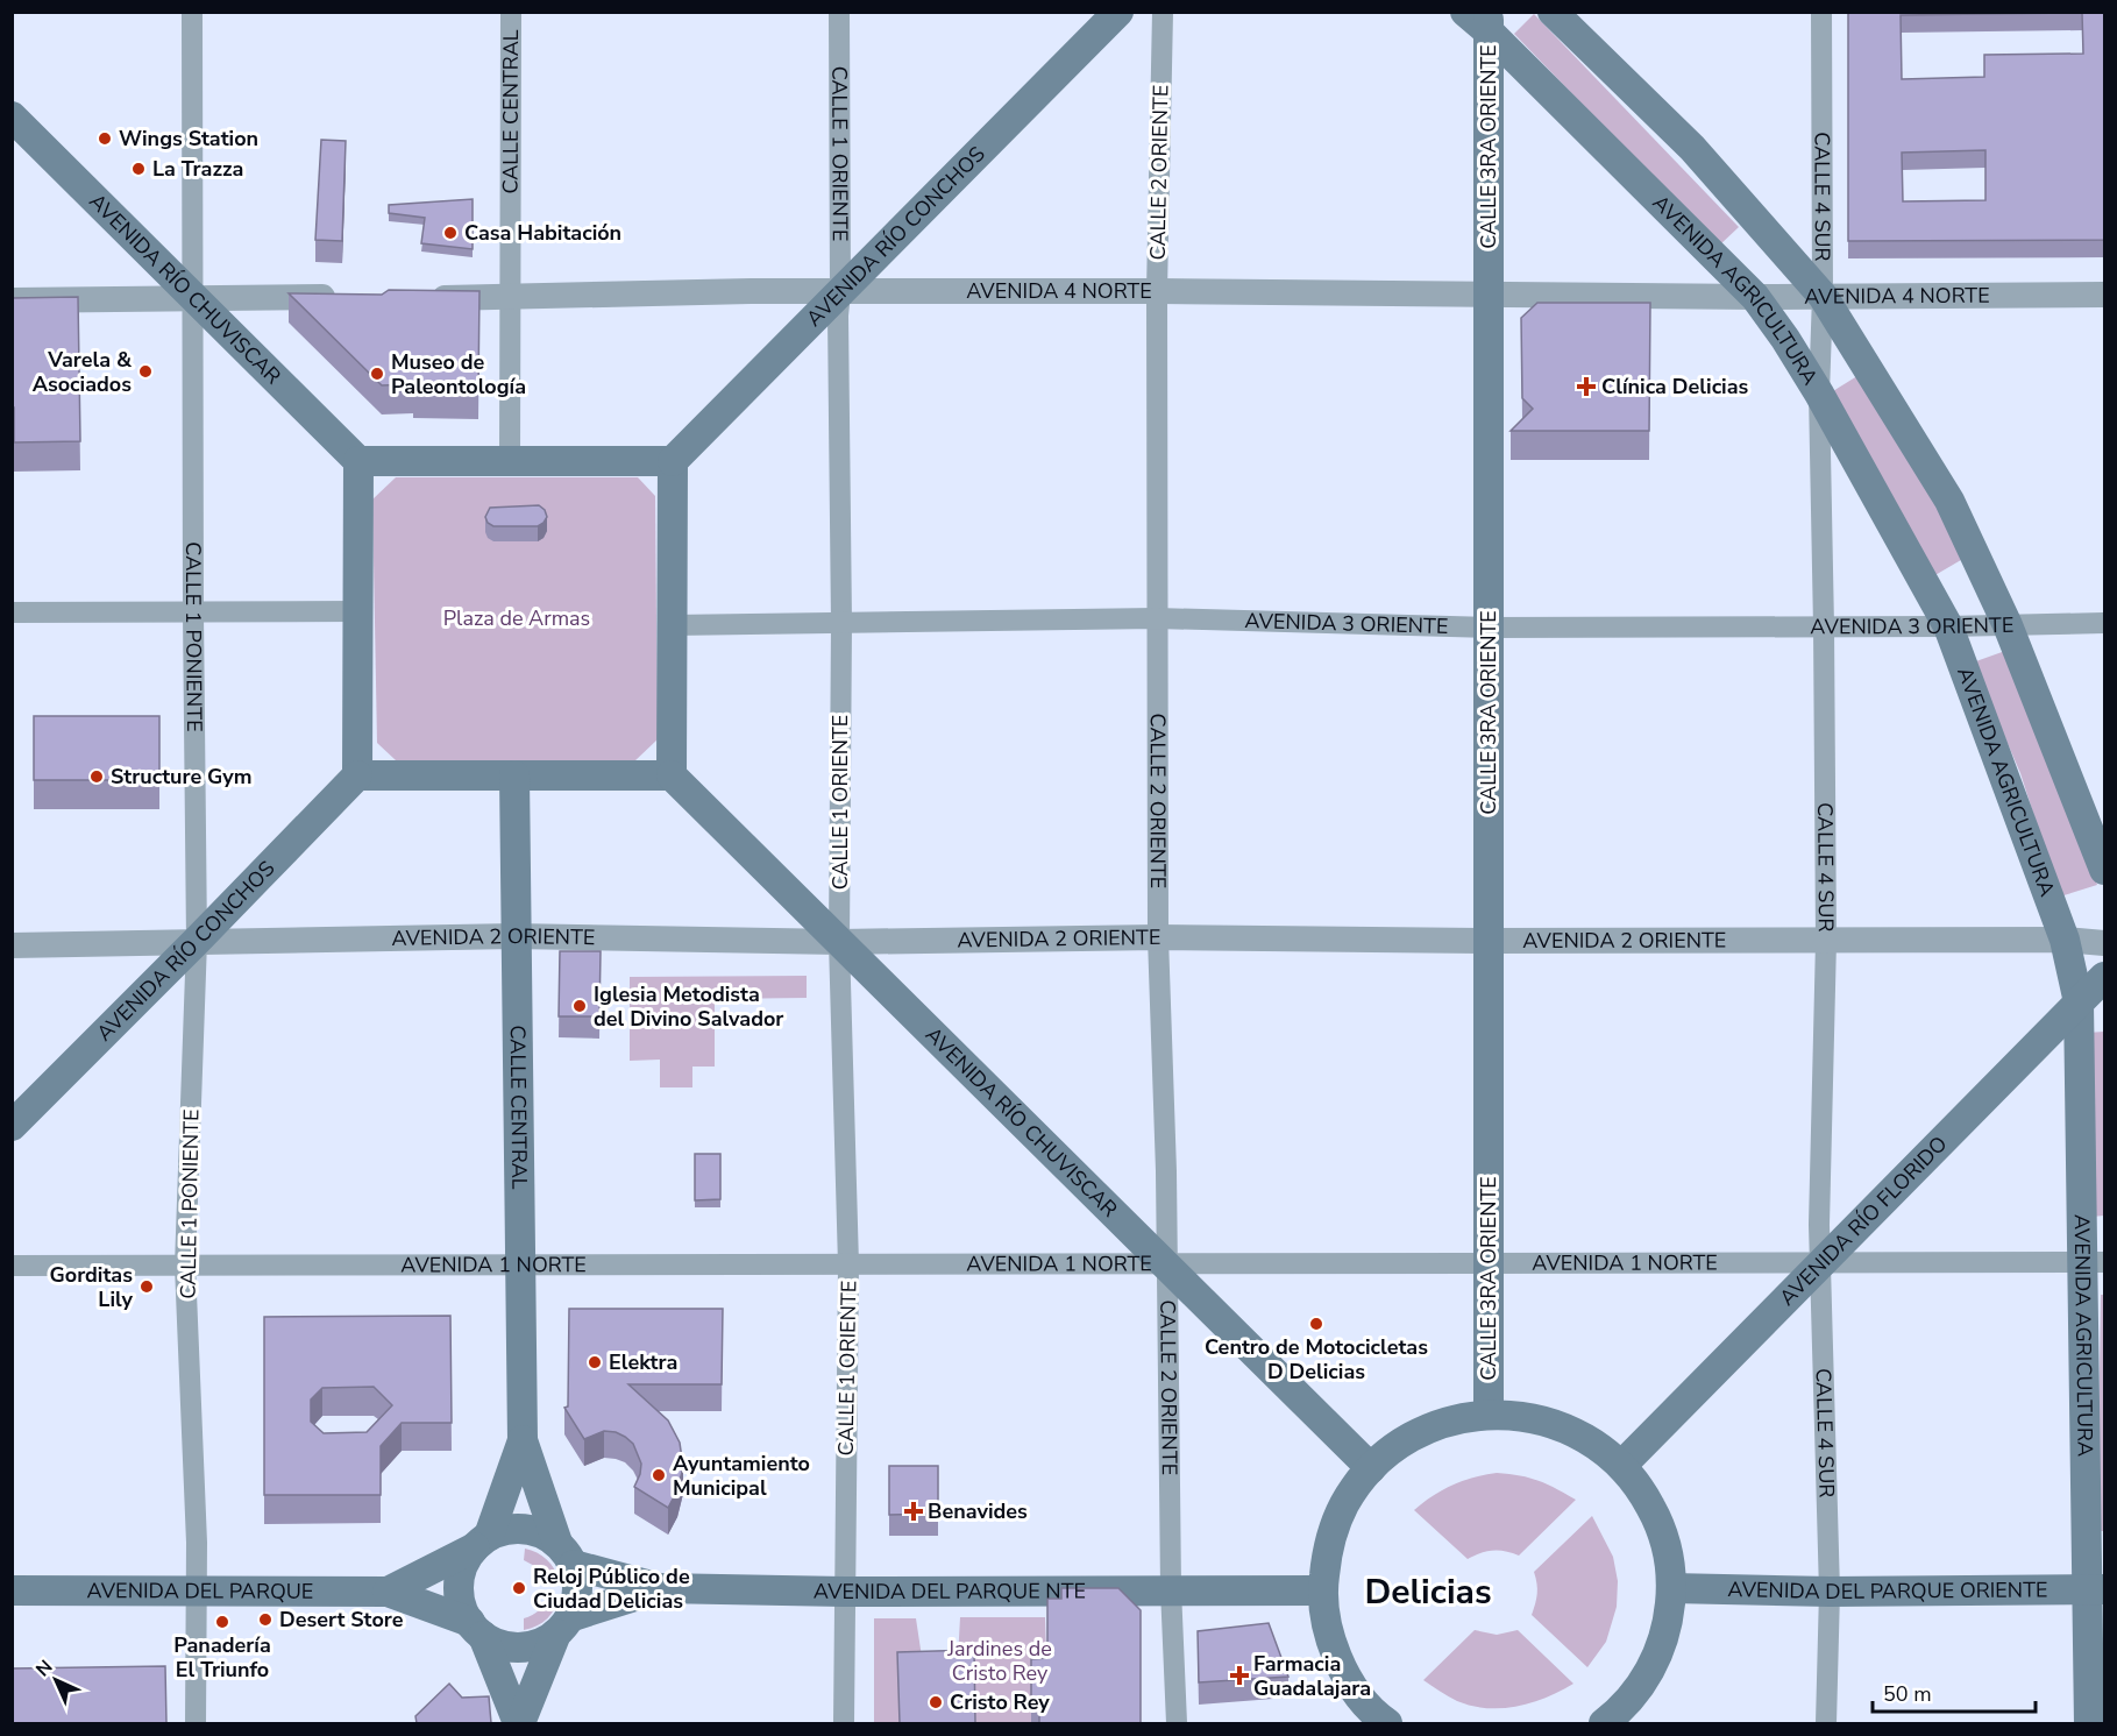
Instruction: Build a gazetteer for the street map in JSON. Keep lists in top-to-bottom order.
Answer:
{
  "streets": {
    "main road": [
      "CALLE CENTRAL",
      "CALLE 3RA ORIENTE",
      "AVENIDA RÍO CONCHOS",
      "AVENIDA RÍO CHUVISCAR",
      "AVENIDA AGRICULTURA",
      "AVENIDA RÍO FLORIDO",
      "AVENIDA DEL PARQUE ORIENTE",
      "AVENIDA DEL PARQUE",
      "AVENIDA DEL PARQUE NTE"
    ],
    "street": [
      "CALLE 1 ORIENTE",
      "CALLE 2 ORIENTE",
      "CALLE 4 SUR",
      "AVENIDA 4 NORTE",
      "AVENIDA 3 ORIENTE",
      "CALLE 1 PONIENTE",
      "AVENIDA 2 ORIENTE",
      "AVENIDA 1 NORTE"
    ]
  },
  "crossings": [
    ["CALLE CENTRAL", "AVENIDA 4 NORTE"],
    ["CALLE CENTRAL", "AVENIDA 2 ORIENTE"],
    ["CALLE CENTRAL", "AVENIDA 1 NORTE"],
    ["CALLE 3RA ORIENTE", "AVENIDA 4 NORTE"],
    ["CALLE 3RA ORIENTE", "AVENIDA AGRICULTURA"],
    ["CALLE 3RA ORIENTE", "AVENIDA 3 ORIENTE"],
    ["CALLE 3RA ORIENTE", "AVENIDA 2 ORIENTE"],
    ["CALLE 3RA ORIENTE", "AVENIDA 1 NORTE"],
    ["CALLE 1 ORIENTE", "AVENIDA RÍO CONCHOS"],
    ["CALLE 1 ORIENTE", "AVENIDA RÍO CHUVISCAR"],
    ["CALLE 1 ORIENTE", "AVENIDA 4 NORTE"],
    ["CALLE 1 ORIENTE", "AVENIDA 3 ORIENTE"],
    ["CALLE 1 ORIENTE", "AVENIDA 2 ORIENTE"],
    ["CALLE 1 ORIENTE", "AVENIDA 1 NORTE"],
    ["CALLE 1 ORIENTE", "AVENIDA DEL PARQUE NTE"],
    ["CALLE 2 ORIENTE", "AVENIDA RÍO CHUVISCAR"],
    ["CALLE 2 ORIENTE", "AVENIDA 4 NORTE"],
    ["CALLE 2 ORIENTE", "AVENIDA 3 ORIENTE"],
    ["CALLE 2 ORIENTE", "AVENIDA 2 ORIENTE"],
    ["CALLE 2 ORIENTE", "AVENIDA 1 NORTE"],
    ["CALLE 2 ORIENTE", "AVENIDA DEL PARQUE NTE"],
    ["CALLE 4 SUR", "AVENIDA 4 NORTE"],
    ["CALLE 4 SUR", "AVENIDA AGRICULTURA"],
    ["CALLE 4 SUR", "AVENIDA 3 ORIENTE"],
    ["CALLE 4 SUR", "AVENIDA 2 ORIENTE"],
    ["CALLE 4 SUR", "AVENIDA RÍO FLORIDO"],
    ["CALLE 4 SUR", "AVENIDA 1 NORTE"],
    ["CALLE 4 SUR", "AVENIDA DEL PARQUE ORIENTE"],
    ["AVENIDA RÍO CONCHOS", "AVENIDA 4 NORTE"],
    ["AVENIDA RÍO CONCHOS", "CALLE 1 PONIENTE"],
    ["AVENIDA RÍO CONCHOS", "AVENIDA 2 ORIENTE"],
    ["AVENIDA RÍO CHUVISCAR", "CALLE 1 PONIENTE"],
    ["AVENIDA RÍO CHUVISCAR", "AVENIDA 2 ORIENTE"],
    ["AVENIDA RÍO CHUVISCAR", "AVENIDA 1 NORTE"],
    ["AVENIDA 4 NORTE", "AVENIDA AGRICULTURA"],
    ["AVENIDA AGRICULTURA", "AVENIDA 3 ORIENTE"],
    ["AVENIDA AGRICULTURA", "AVENIDA 2 ORIENTE"],
    ["AVENIDA AGRICULTURA", "AVENIDA RÍO FLORIDO"],
    ["AVENIDA AGRICULTURA", "AVENIDA 1 NORTE"],
    ["AVENIDA AGRICULTURA", "AVENIDA DEL PARQUE ORIENTE"],
    ["CALLE 1 PONIENTE", "AVENIDA 2 ORIENTE"],
    ["CALLE 1 PONIENTE", "AVENIDA 1 NORTE"],
    ["CALLE 1 PONIENTE", "AVENIDA DEL PARQUE"],
    ["AVENIDA RÍO FLORIDO", "AVENIDA 1 NORTE"]
  ],
  "districts": ["Delicias"],
  "parks": ["Plaza de Armas", "Jardines de Cristo Rey"],
  "places": {
    "other": [
      "Wings Station",
      "La Trazza",
      "Casa Habitación",
      "Varela & Asociados",
      "Museo de Paleontología",
      "Structure Gym",
      "Iglesia Metodista del Divino Salvador",
      "Gorditas Lily",
      "Centro de Motocicletas D Delicias",
      "Elektra",
      "Ayuntamiento Municipal",
      "Reloj Público de Ciudad Delicias",
      "Desert Store",
      "Panadería El Triunfo",
      "Cristo Rey"
    ],
    "health": ["Clínica Delicias", "Benavides", "Farmacia Guadalajara"]
  },
  "scale_bar": "50 m",
  "north": "top left"
}
